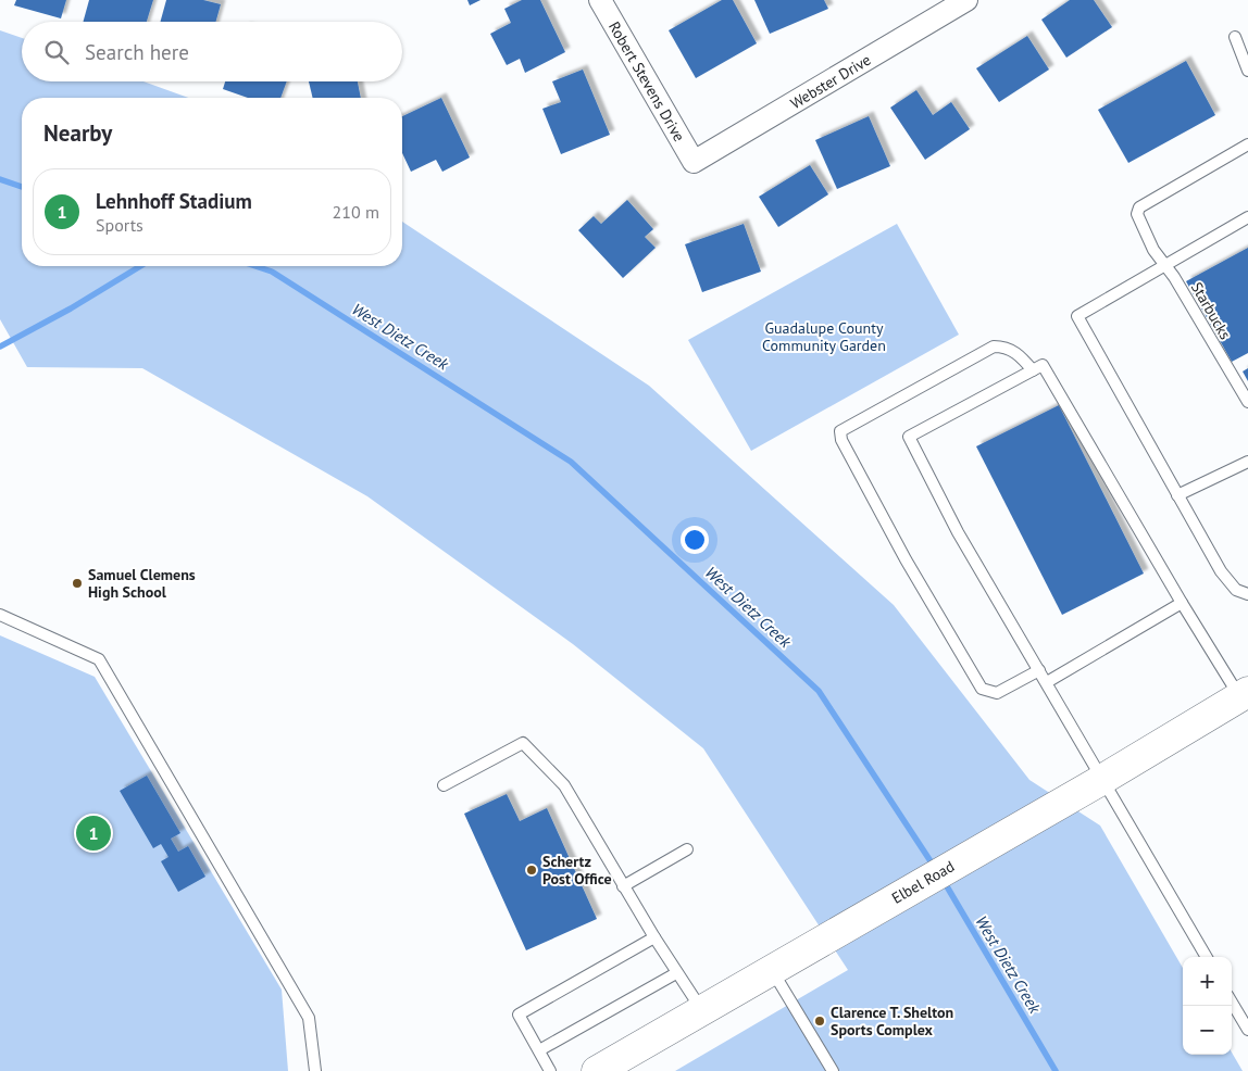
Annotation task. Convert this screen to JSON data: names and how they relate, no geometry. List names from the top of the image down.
{
  "streets": {
    "street": ["Robert Stevens Drive", "Webster Drive", "Elbel Road"],
    "lane": ["Starbucks"]
  },
  "crossings": [
    ["Robert Stevens Drive", "Webster Drive"]
  ],
  "water": ["West Dietz Creek"],
  "parks": ["Guadalupe County Community Garden"],
  "places": ["Samuel Clemens High School", "Schertz Post Office", "Clarence T. Shelton Sports Complex"],
  "page": {
    "search": "Search here",
    "heading": "Nearby",
    "list": [
      {
        "mark": "1",
        "name": "Lehnhoff Stadium",
        "note": "Sports",
        "value": "210 m"
      }
    ],
    "pins": "1",
    "map_buttons": ["+", "−"]
  }
}
